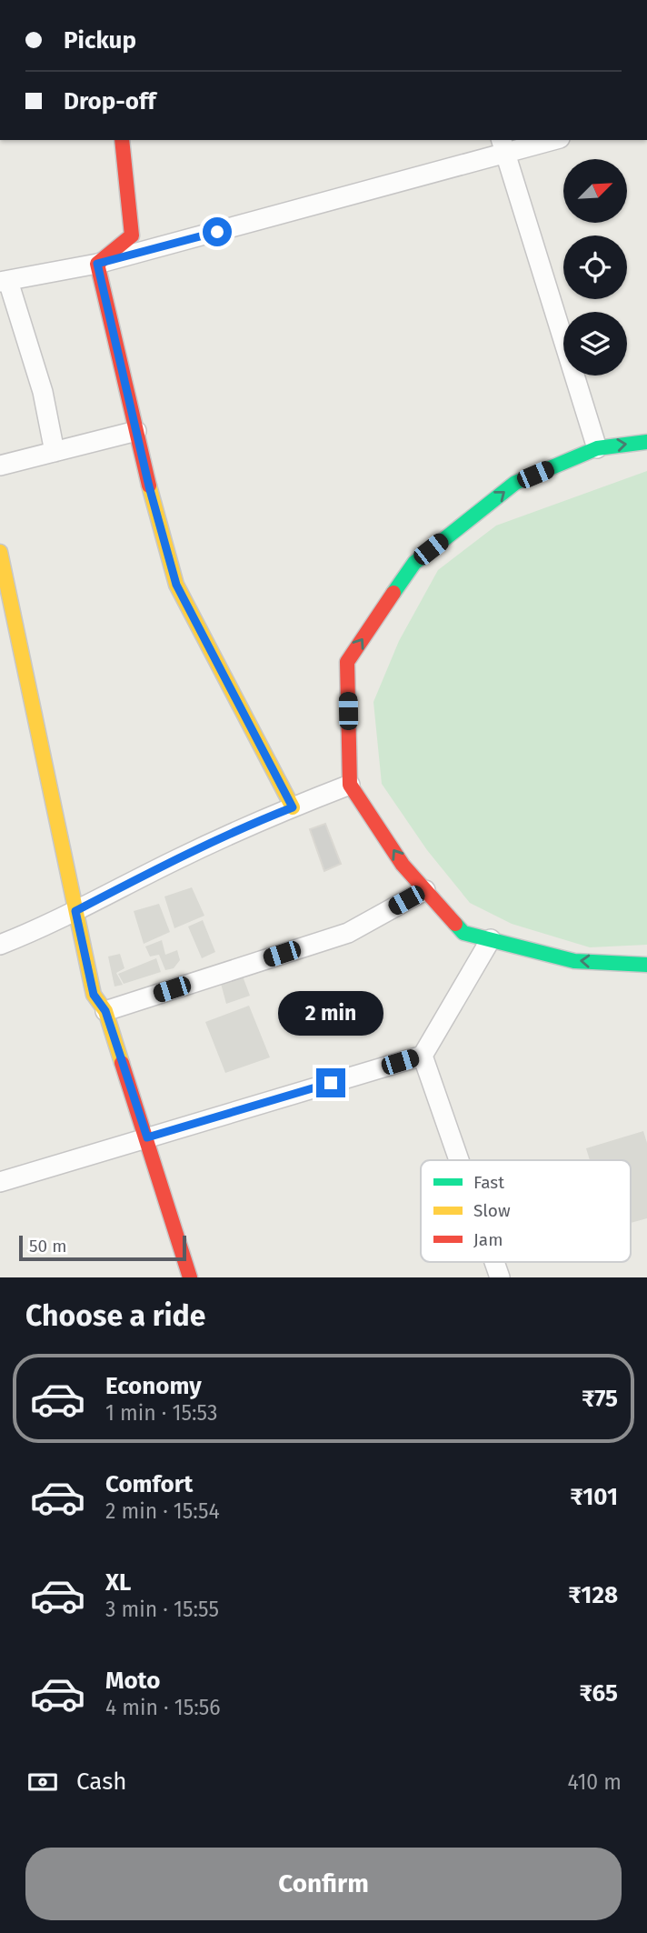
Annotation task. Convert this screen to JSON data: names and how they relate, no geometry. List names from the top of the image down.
{
  "legend": ["Fast", "Slow", "Jam"],
  "scale_bar": "50 m",
  "north": "top right",
  "page": {
    "banner": ["Pickup", "Drop-off"],
    "bubble": "2 min",
    "scale": "50 m",
    "heading": "Choose a ride",
    "list": [
      {
        "name": "Economy",
        "note": "1 min · 15:53",
        "value": "₹75"
      },
      {
        "name": "Comfort",
        "note": "2 min · 15:54",
        "value": "₹101"
      },
      {
        "name": "XL",
        "note": "3 min · 15:55",
        "value": "₹128"
      },
      {
        "name": "Moto",
        "note": "4 min · 15:56",
        "value": "₹65"
      }
    ],
    "pay": ["Cash", "410 m"],
    "buttons": "Confirm"
  }
}
